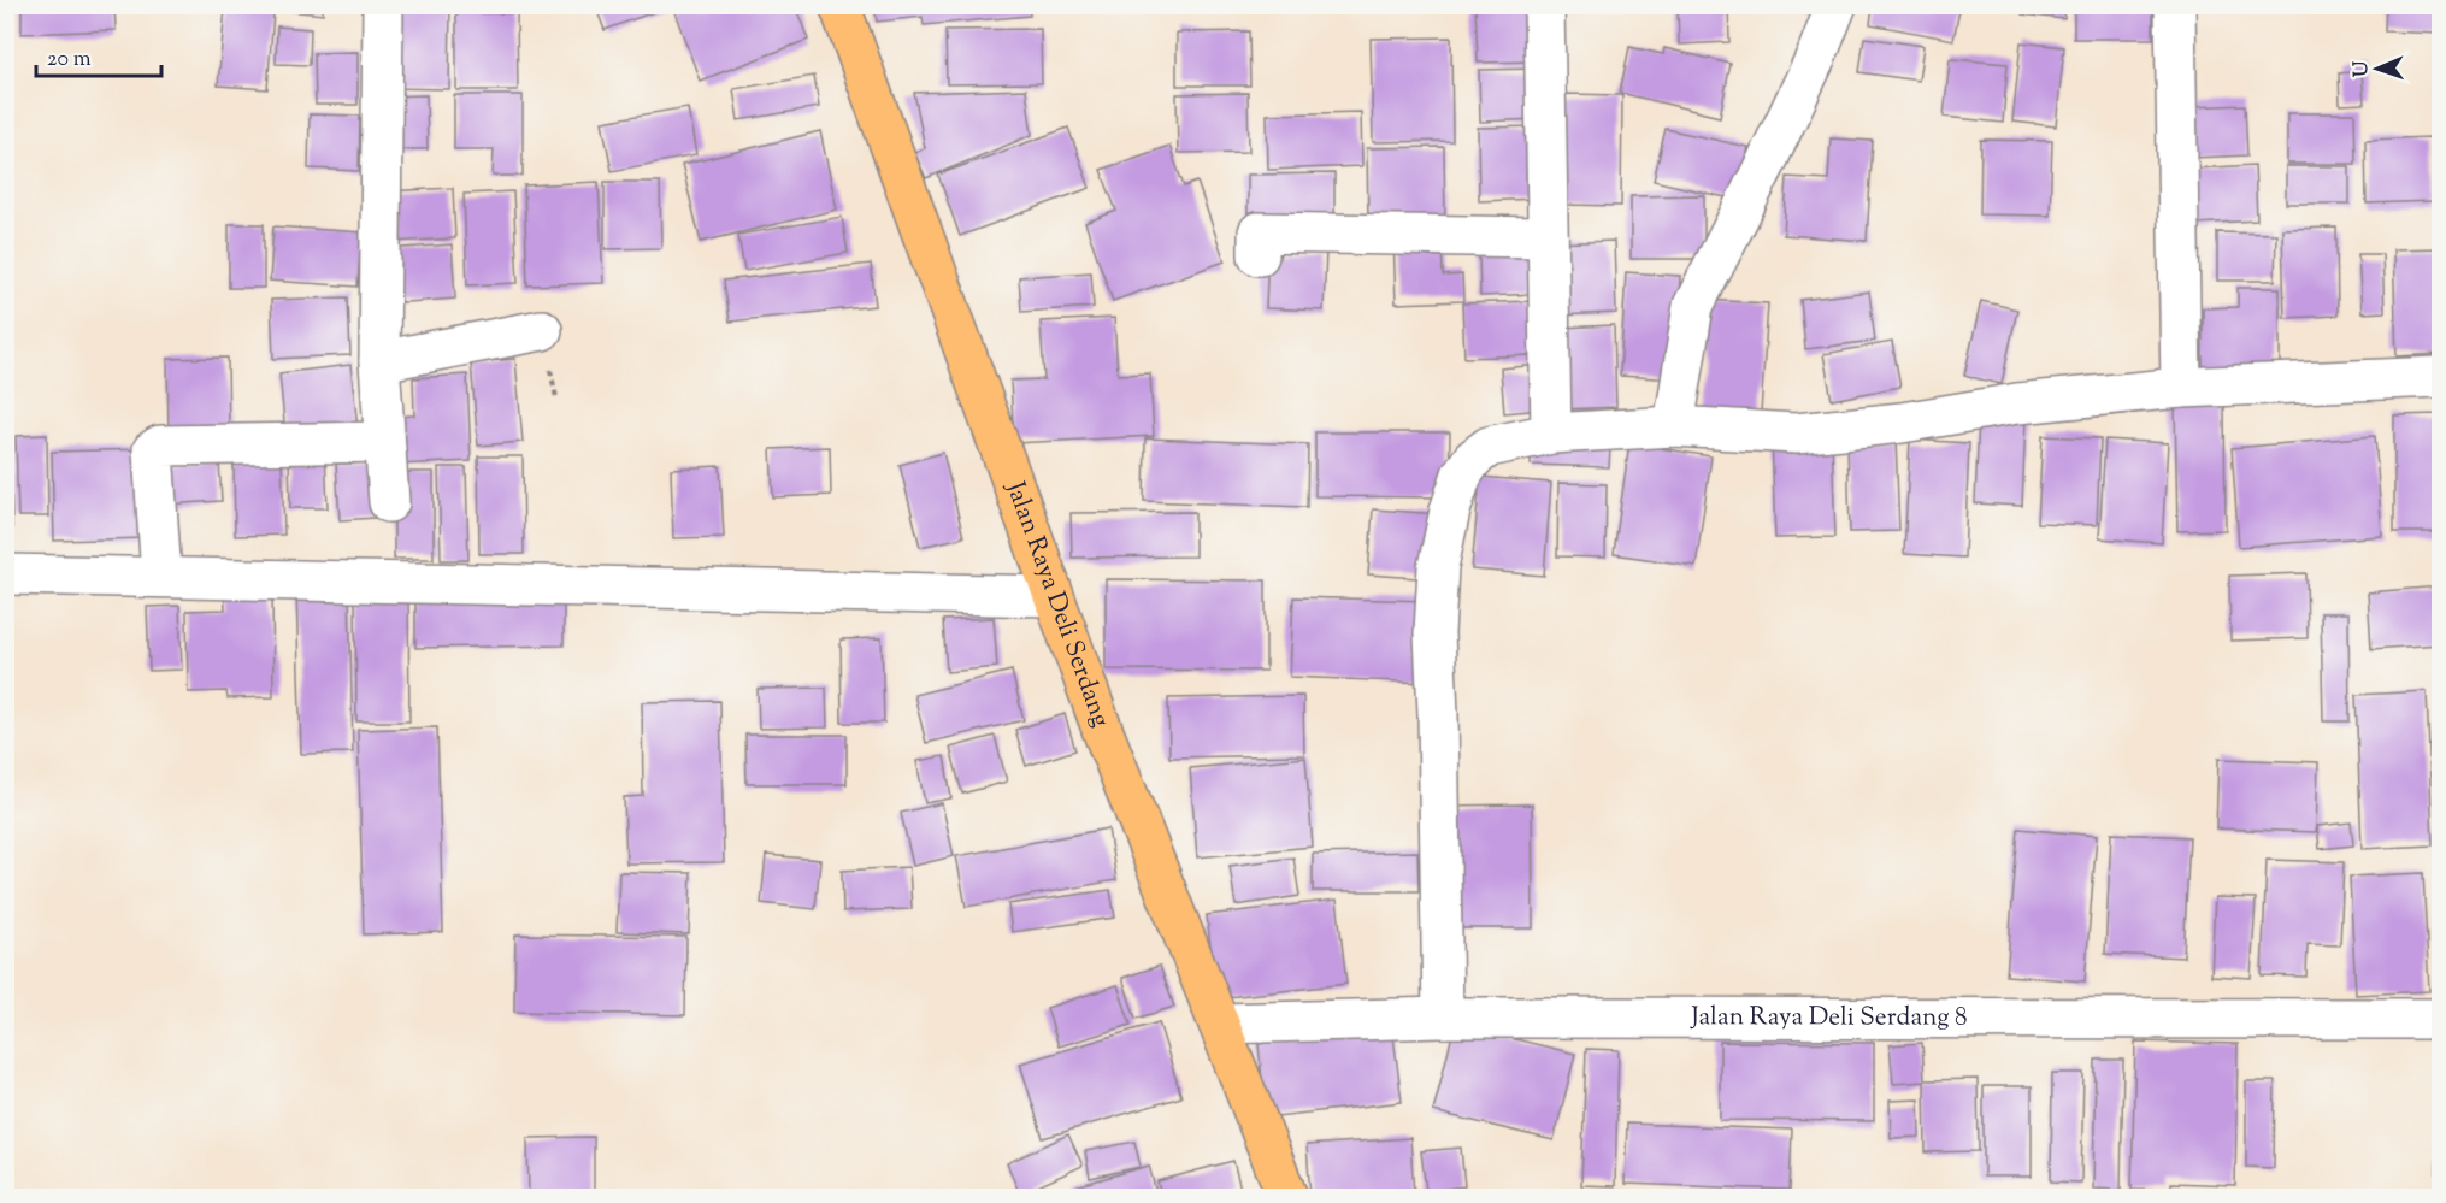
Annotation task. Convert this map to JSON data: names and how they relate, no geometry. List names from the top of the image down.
{
  "streets": {
    "main road": ["Jalan Raya Deli Serdang"],
    "street": ["Jalan Raya Deli Serdang 8"]
  },
  "crossings": [
    ["Jalan Raya Deli Serdang", "Jalan Raya Deli Serdang 8"]
  ],
  "scale_bar": "20 m",
  "north": "left"
}
